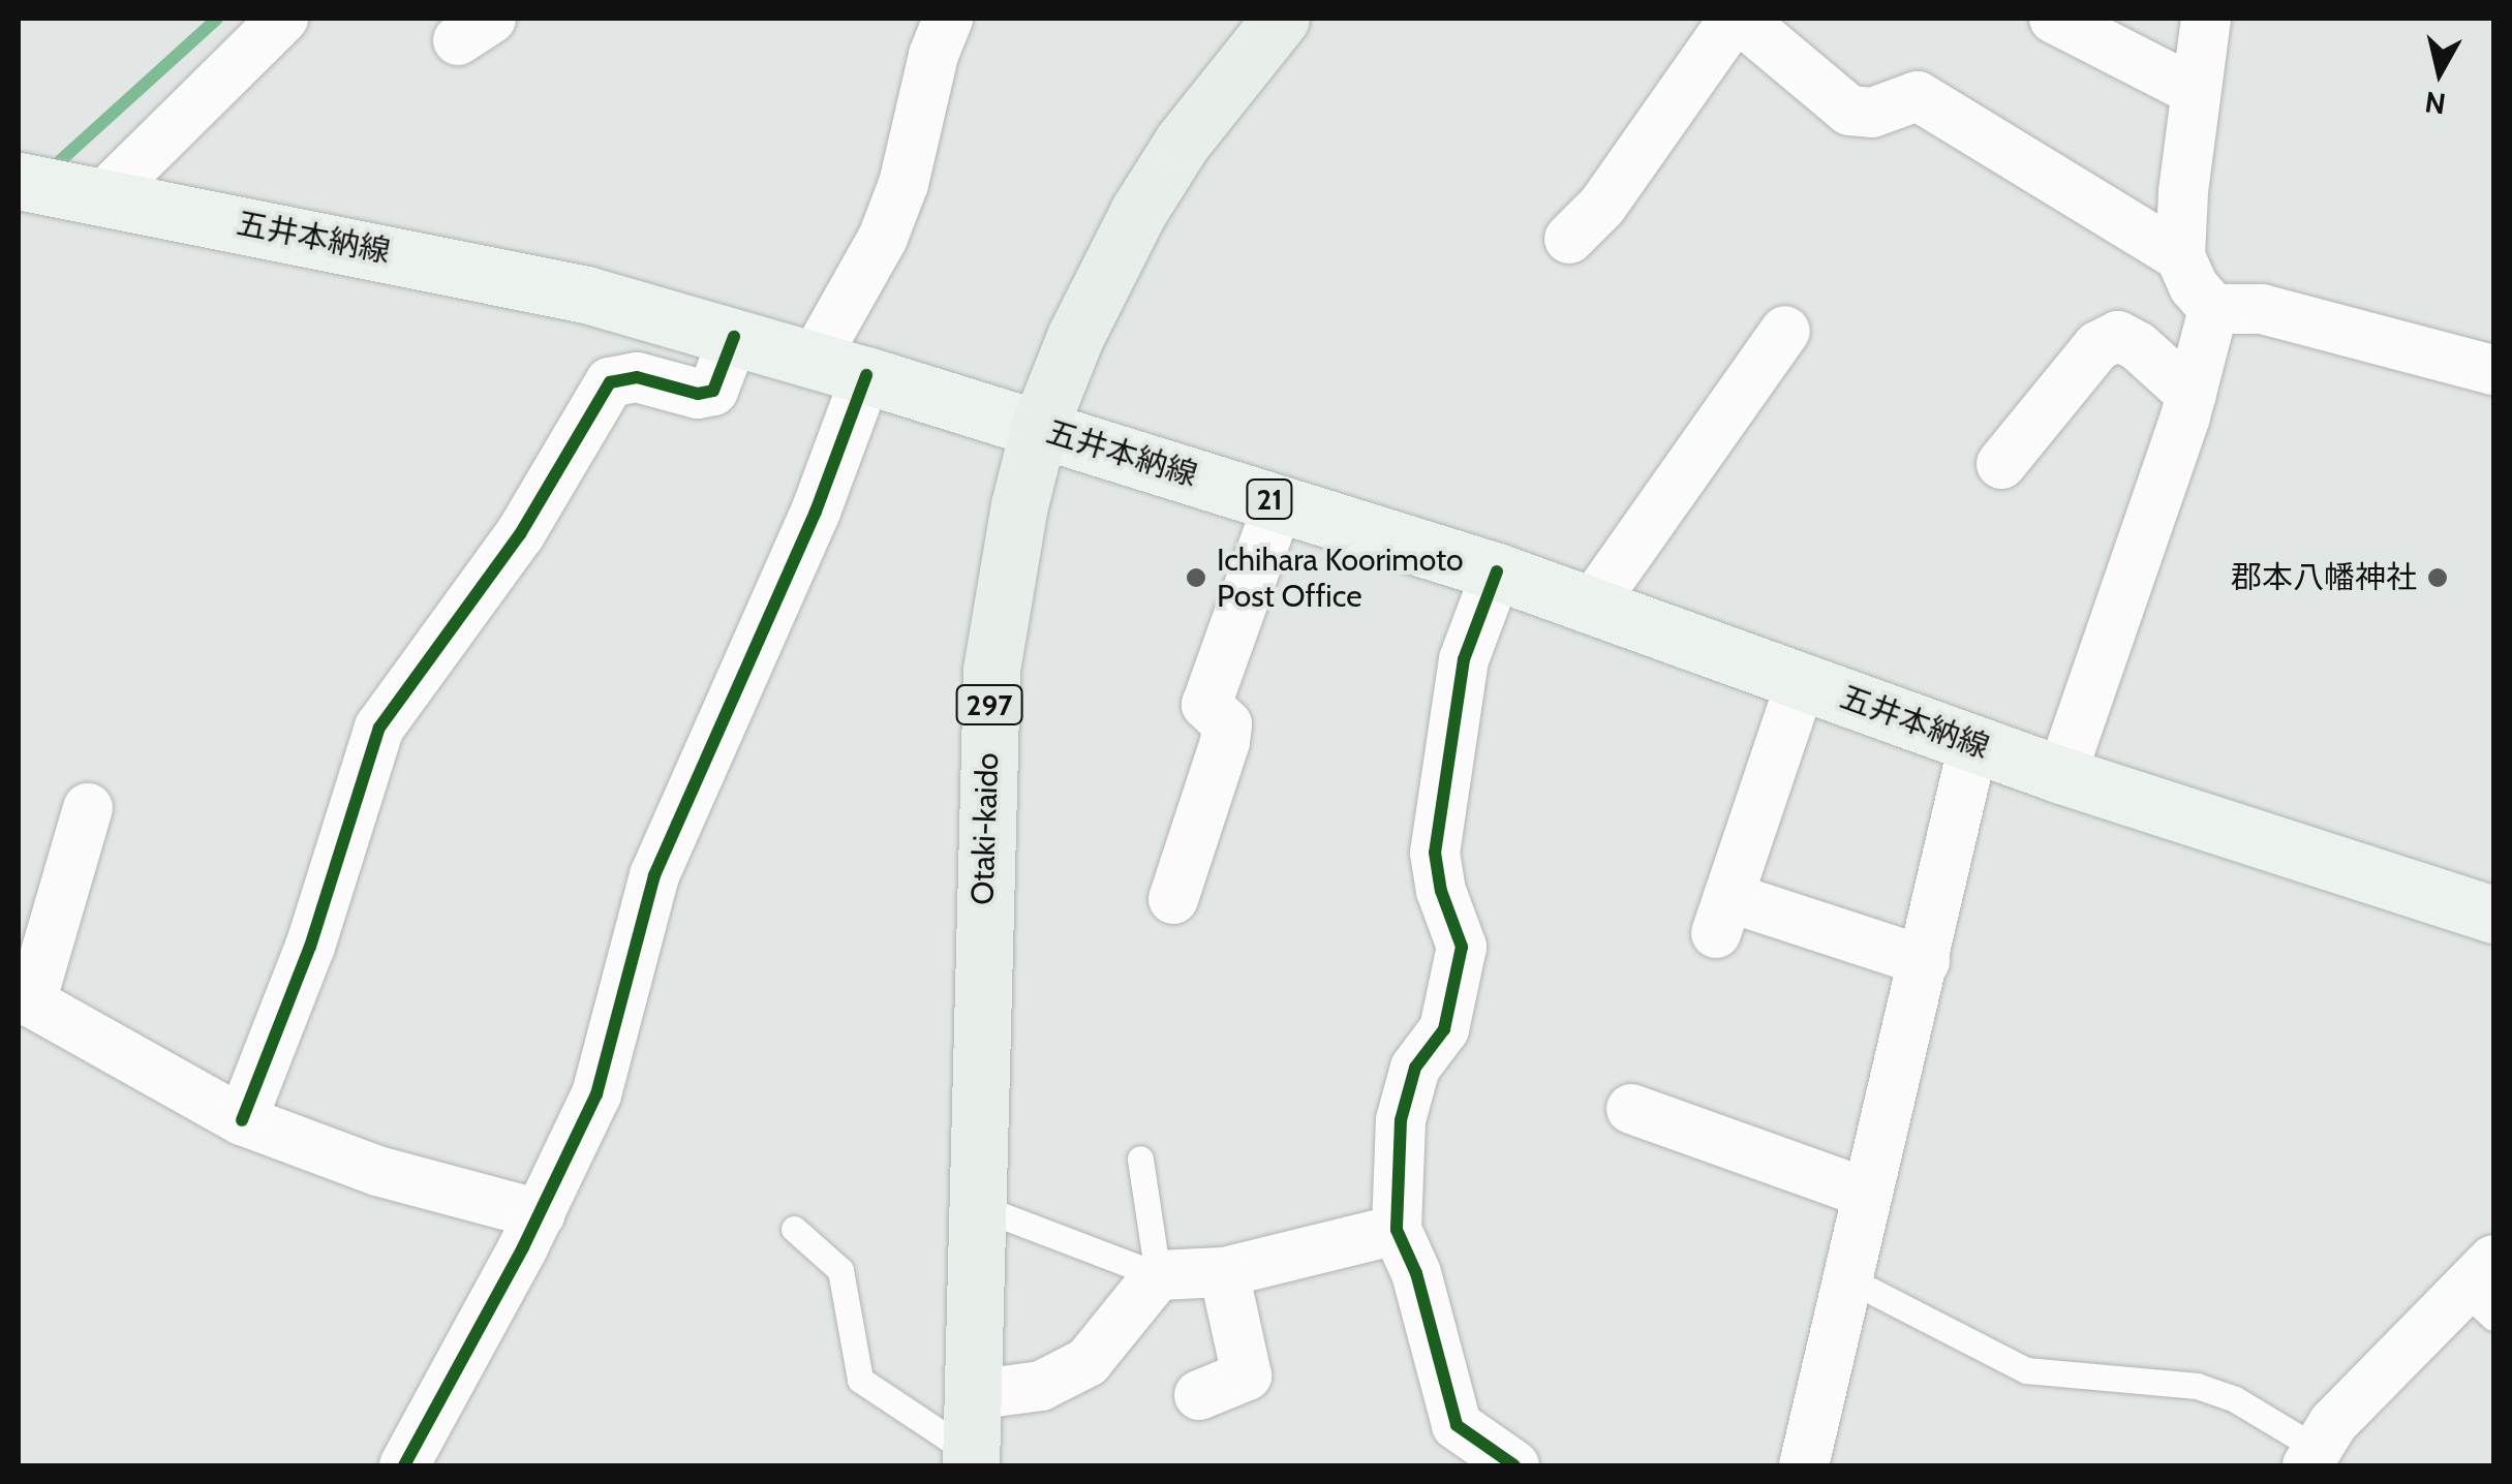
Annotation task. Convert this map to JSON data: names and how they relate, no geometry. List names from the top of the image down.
{
  "streets": {
    "highway": ["297", "Otaki-kaido"],
    "main road": ["五井本納線", "21"]
  },
  "crossings": [
    ["五井本納線", "Otaki-kaido"]
  ],
  "places": ["Ichihara Koorimoto Post Office", "郡本八幡神社"],
  "north": "bottom"
}
